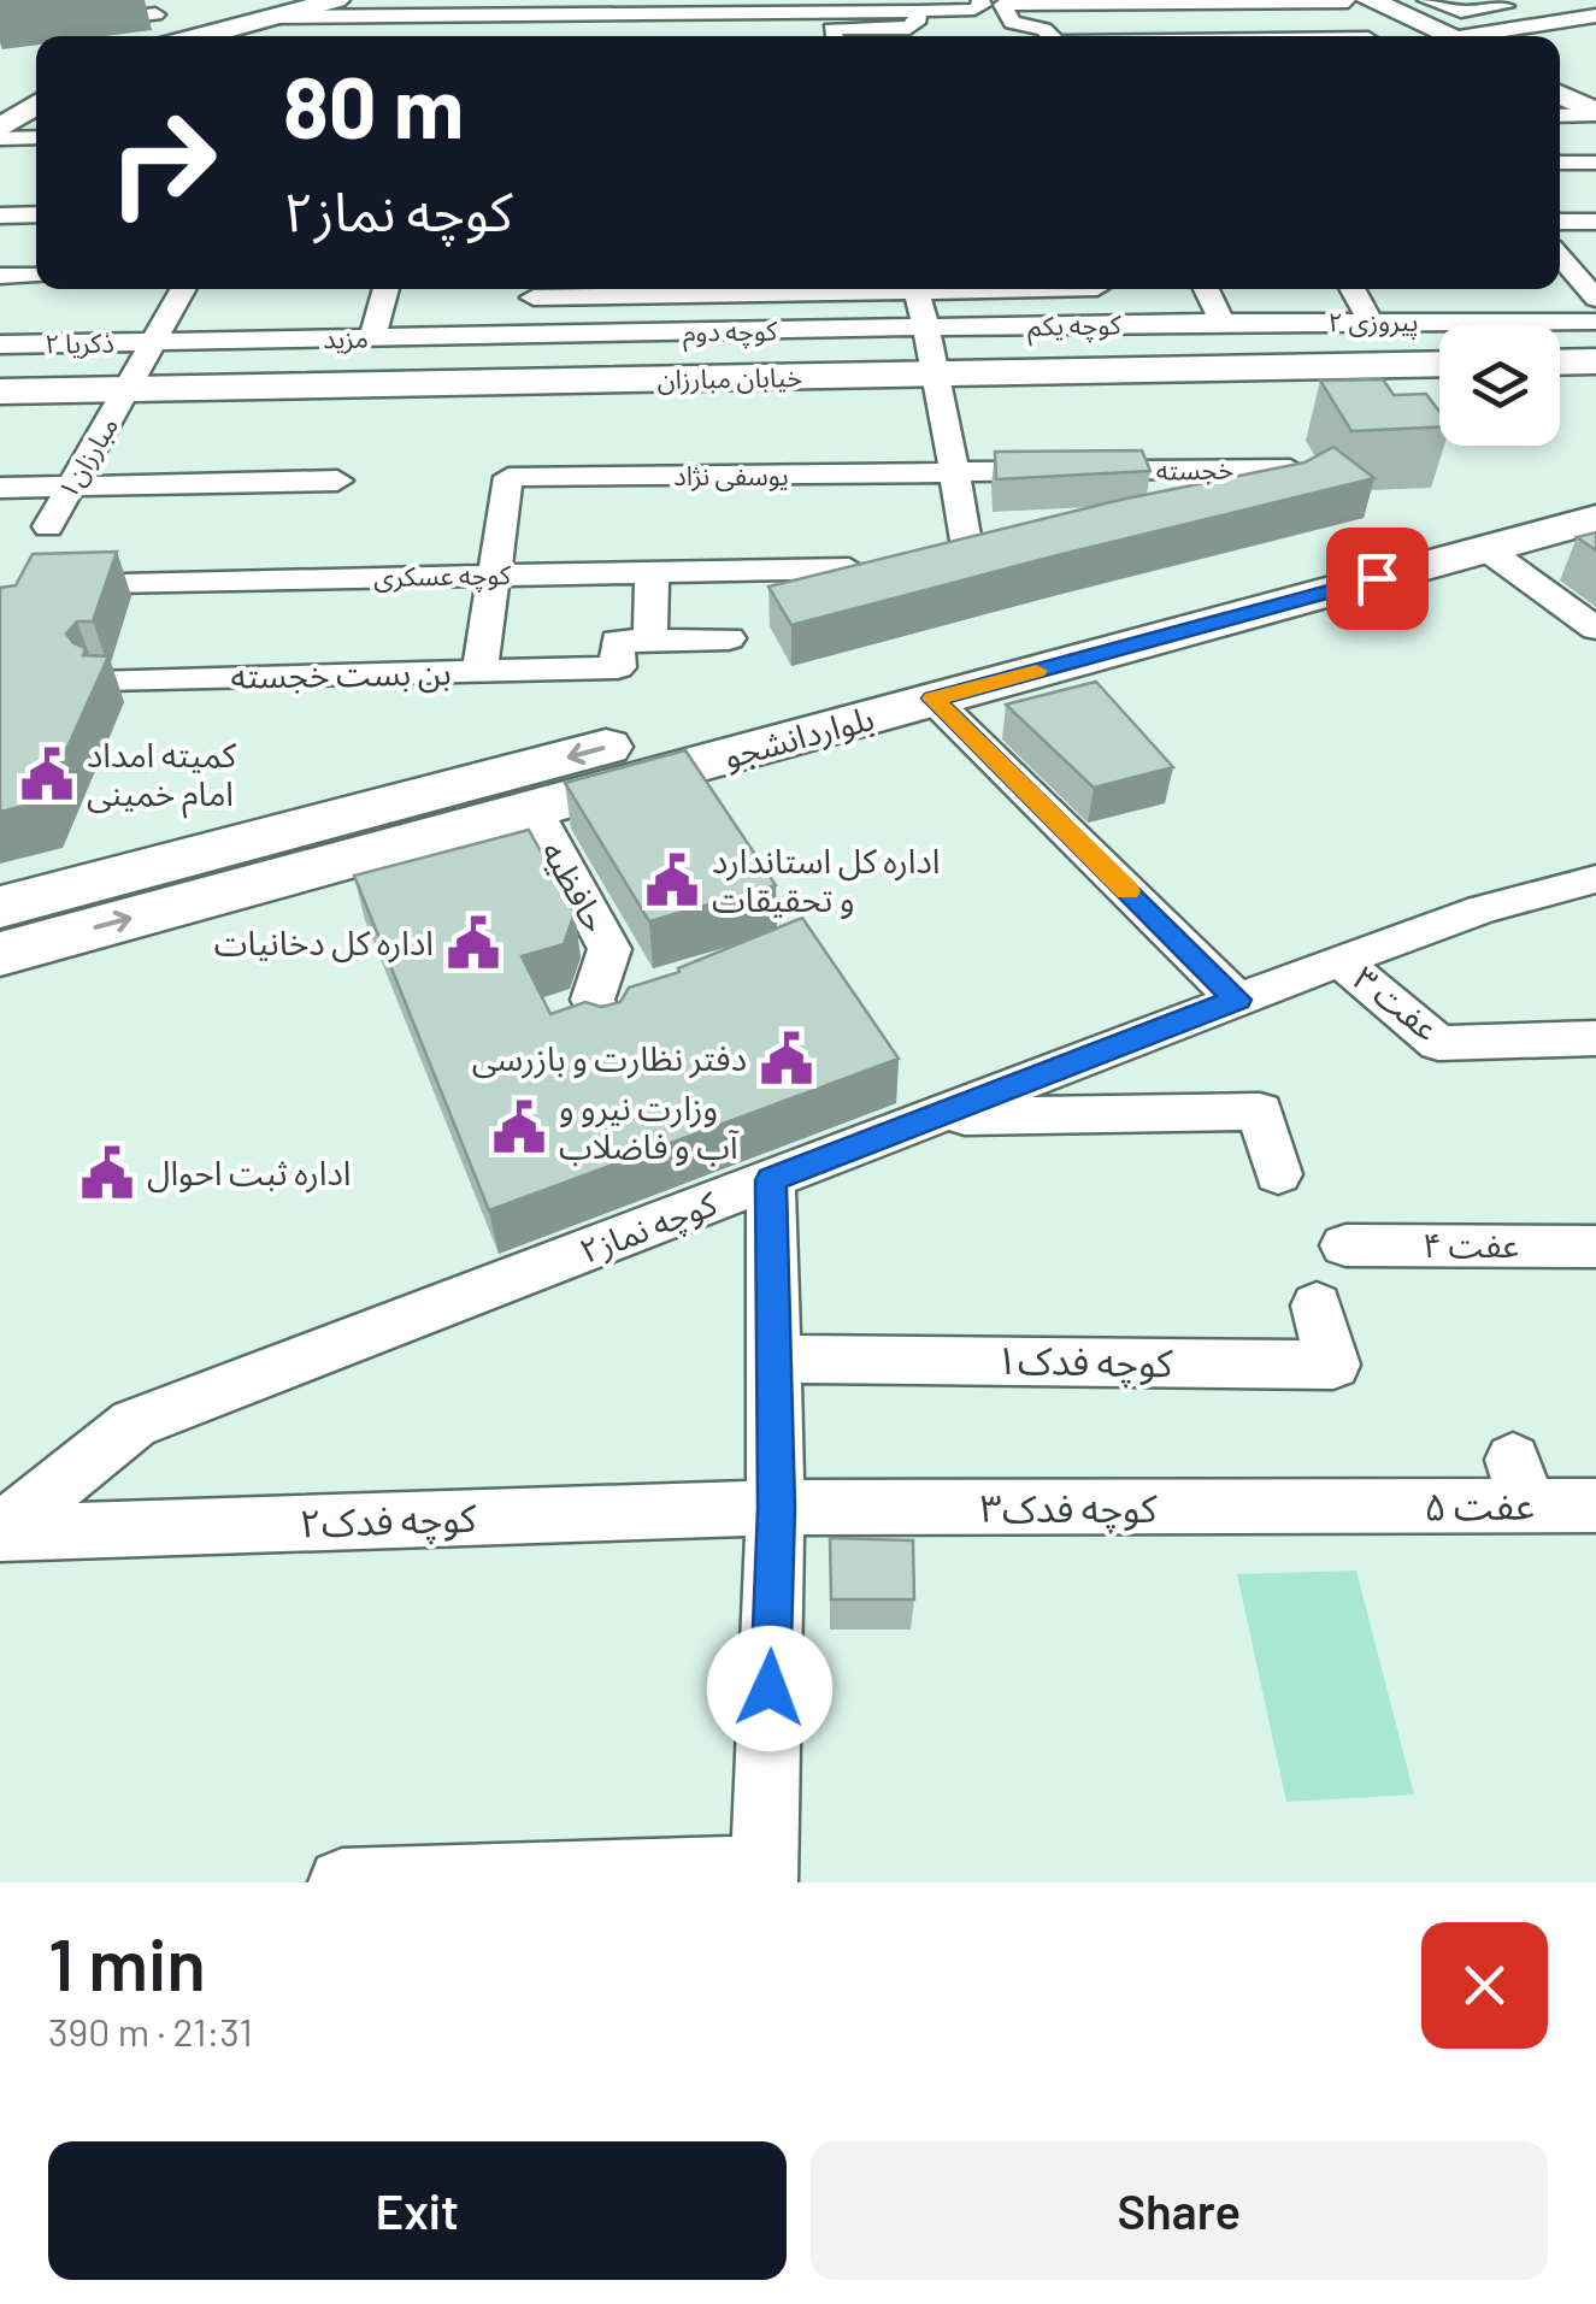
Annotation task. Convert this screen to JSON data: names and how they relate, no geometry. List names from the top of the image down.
{
  "streets": {
    "main road": ["خیابان مبارزان", "بلواردانشجو"],
    "street": [
      "پیروزی ۲",
      "کوچه یکم",
      "کوچه دوم",
      "مزید",
      "ذکریا ۲",
      "مبارزان۱",
      "خجسته",
      "یوسفی نژاد",
      "کوچه عسکری",
      "بن بست خجسته",
      "حافظیه",
      "عفت ۳",
      "کوچه نماز۲",
      "عفت ۴",
      "کوچه فدک۱",
      "عفت ۵",
      "کوچه فدک۳",
      "کوچه فدک۲"
    ]
  },
  "crossings": [
    ["پیروزی ۲", "کوچه یکم"],
    ["کوچه یکم", "کوچه دوم"],
    ["کوچه دوم", "مزید"],
    ["مزید", "ذکریا ۲"],
    ["مزید", "مبارزان۱"],
    ["ذکریا ۲", "مبارزان۱"],
    ["خیابان مبارزان", "مبارزان۱"],
    ["خجسته", "یوسفی نژاد"],
    ["یوسفی نژاد", "بن بست خجسته"],
    ["کوچه عسکری", "بن بست خجسته"],
    ["بلواردانشجو", "حافظیه"],
    ["عفت ۳", "کوچه نماز۲"],
    ["کوچه نماز۲", "کوچه فدک۲"],
    ["عفت ۵", "کوچه فدک۳"],
    ["کوچه فدک۳", "کوچه فدک۲"]
  ],
  "places": {
    "public building": [
      "کمیته امداد امام خمینی",
      "اداره کل استاندارد و تحقیقات",
      "اداره کل دخانیات",
      "دفتر نظارت و بازرسی",
      "وزارت نیرو و آب و فاضلاب",
      "اداره ثبت احوال"
    ]
  },
  "page": {
    "turn": ["80 m", "کوچه نماز۲"],
    "heading": ["1 min", "390 m · 21:31"],
    "buttons": ["Exit", "Share"]
  }
}
